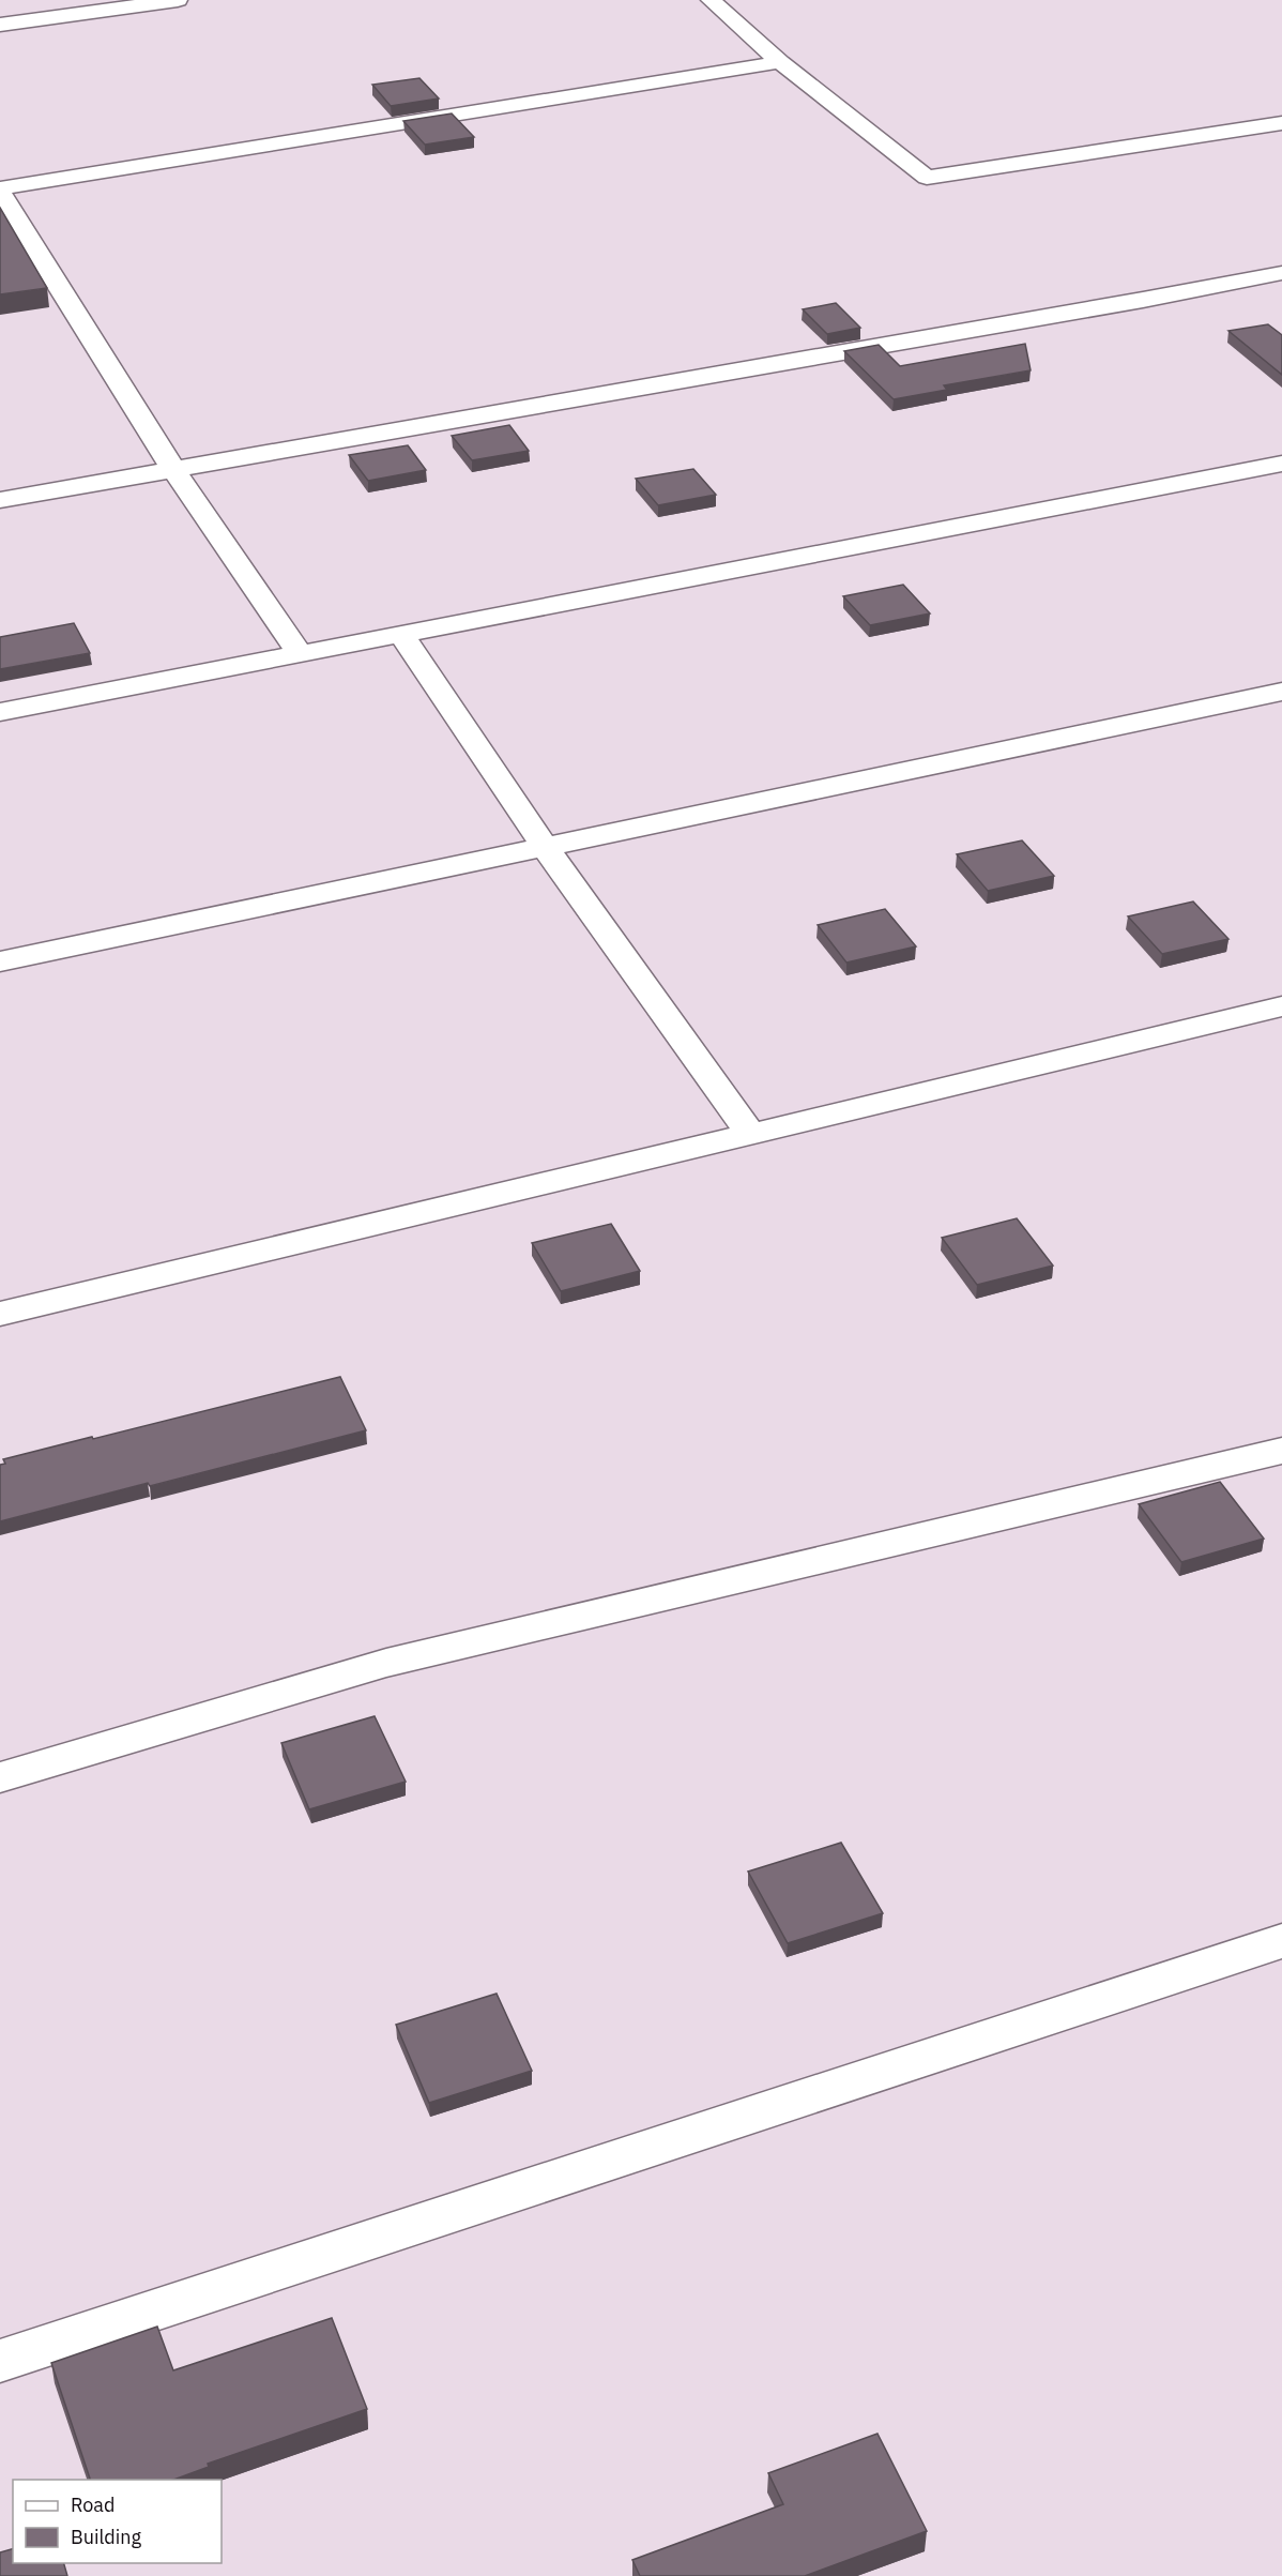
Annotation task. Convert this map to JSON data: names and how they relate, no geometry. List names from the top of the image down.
{
  "legend": ["Road", "Building"]
}
